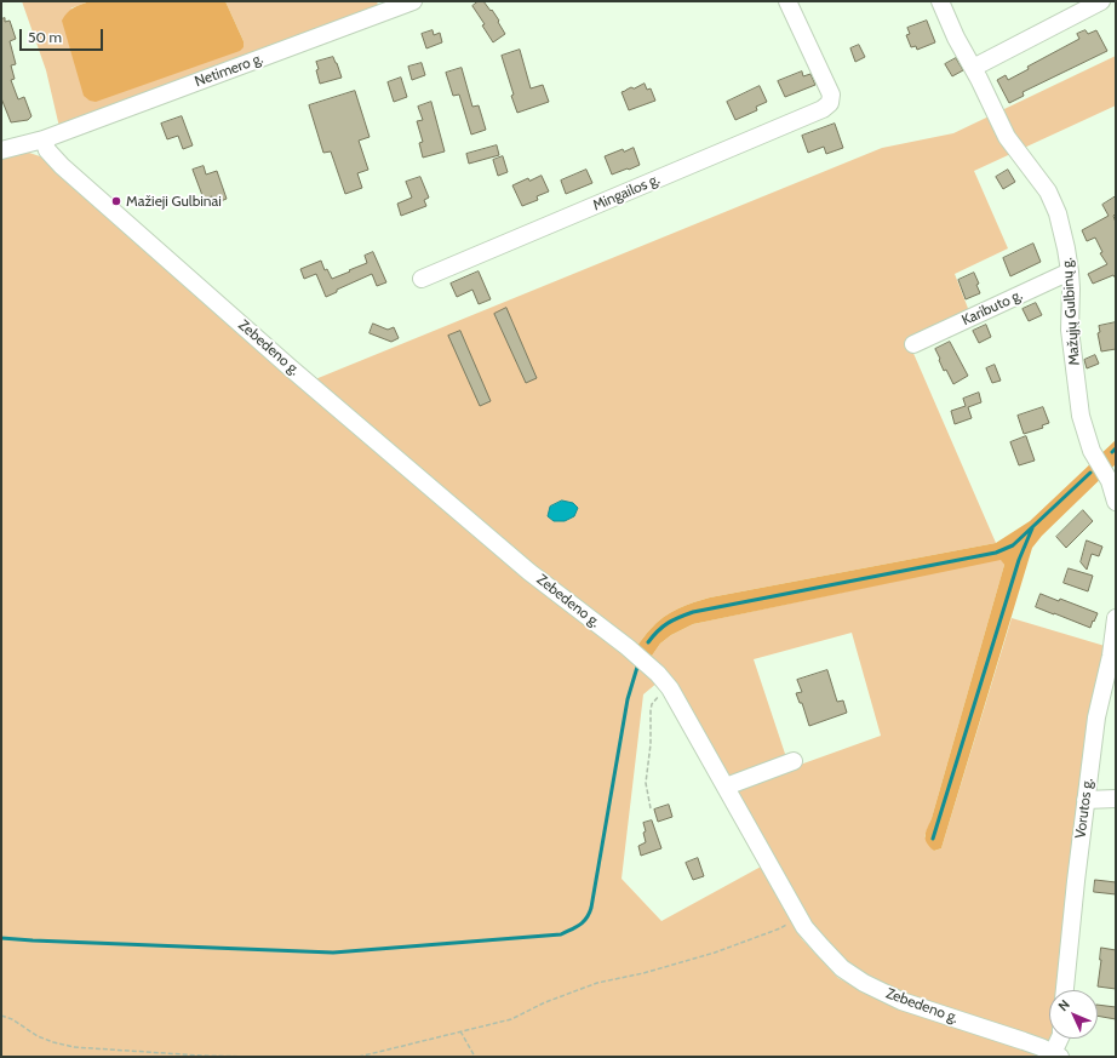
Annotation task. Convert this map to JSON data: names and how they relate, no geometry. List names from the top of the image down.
{
  "streets": {
    "street": [
      "Netimero g.",
      "Mingailos g.",
      "Kaributo g.",
      "Mažųjų Gulbinų g.",
      "Zebedeno g.",
      "Vorutos g."
    ]
  },
  "crossings": [
    ["Netimero g.", "Zebedeno g."],
    ["Kaributo g.", "Mažųjų Gulbinų g."]
  ],
  "places": ["Mažieji Gulbinai"],
  "scale_bar": "50 m",
  "north": "top left"
}
